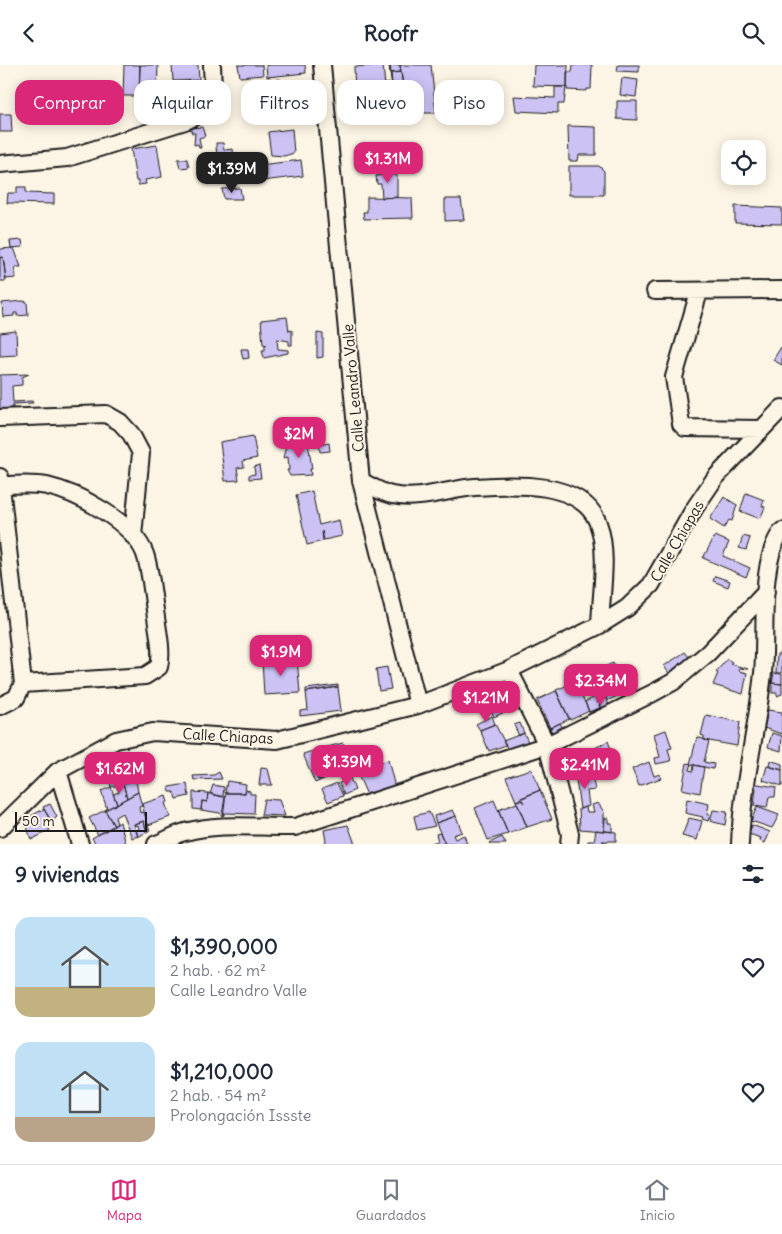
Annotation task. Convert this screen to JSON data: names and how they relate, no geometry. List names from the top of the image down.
{
  "streets": {
    "street": ["Calle Leandro Valle", "Calle Chiapas"]
  },
  "crossings": [
    ["Calle Leandro Valle", "Calle Chiapas"]
  ],
  "scale_bar": "50 m",
  "page": {
    "header": "Roofr",
    "chip": [
      "Comprar",
      "Alquilar",
      "Filtros",
      "Nuevo",
      "Piso"
    ],
    "price": [
      "$1.31M",
      "$1.39M",
      "$2M",
      "$1.9M",
      "$2.34M",
      "$1.21M",
      "$1.39M",
      "$2.41M",
      "$1.62M"
    ],
    "scale": "50 m",
    "heading": "9 viviendas",
    "list": [
      {
        "name": "$1,390,000",
        "note": "2 hab. · 62 m² · Calle Leandro Valle"
      },
      {
        "name": "$1,210,000",
        "note": "2 hab. · 54 m² · Prolongación Issste"
      }
    ],
    "tabs": ["Mapa", "Guardados", "Inicio"]
  }
}
